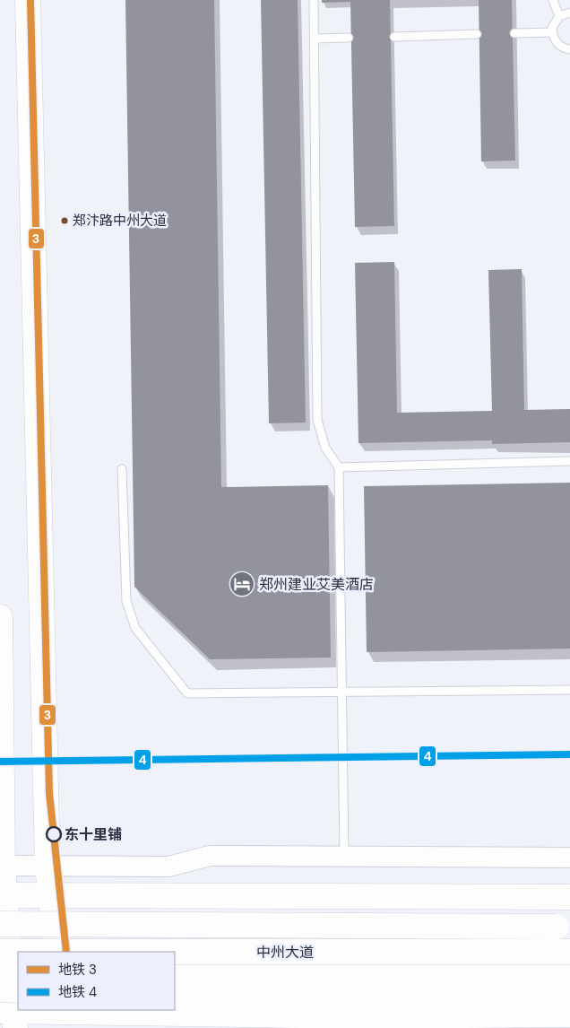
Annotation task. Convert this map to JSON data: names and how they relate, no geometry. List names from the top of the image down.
{
  "streets": {
    "main road": ["中州大道"]
  },
  "places": {
    "other": ["郑汴路中州大道", "东十里铺"],
    "hotel": ["郑州建业艾美酒店"]
  },
  "lines": ["metro line 3", "metro line 4"],
  "legend": ["地铁 3", "地铁 4"]
}
